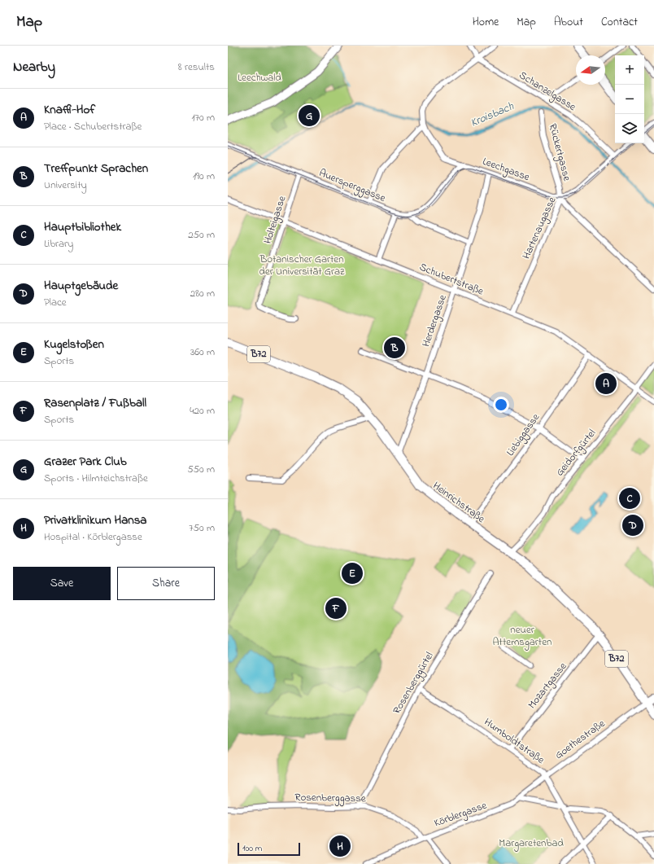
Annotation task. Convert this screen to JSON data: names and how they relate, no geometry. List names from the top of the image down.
{
  "streets": {
    "main road": ["B72", "Heinrichstraße"],
    "street": [
      "Schanzelgasse",
      "Rückertgasse",
      "Leechgasse",
      "Auersperggasse",
      "Holteigasse",
      "Hartenaugasse",
      "Schubertstraße",
      "Herdergasse",
      "Liebiggasse",
      "Geidorfgürtel",
      "Rosenberggürtel",
      "Mozartgasse",
      "Goethestraße",
      "Humboldtstraße",
      "Rosenberggasse",
      "Körblergasse"
    ]
  },
  "crossings": [
    ["Schanzelgasse", "Hartenaugasse"],
    ["Rückertgasse", "Leechgasse"],
    ["Rückertgasse", "Hartenaugasse"],
    ["Leechgasse", "Hartenaugasse"],
    ["Leechgasse", "Herdergasse"],
    ["Auersperggasse", "Holteigasse"],
    ["Auersperggasse", "Herdergasse"],
    ["Holteigasse", "Schubertstraße"],
    ["Hartenaugasse", "Schubertstraße"],
    ["Schubertstraße", "Herdergasse"],
    ["Schubertstraße", "Liebiggasse"],
    ["Schubertstraße", "Geidorfgürtel"],
    ["Herdergasse", "Heinrichstraße"],
    ["Liebiggasse", "Heinrichstraße"],
    ["Geidorfgürtel", "Heinrichstraße"],
    ["Heinrichstraße", "Mozartgasse"],
    ["Heinrichstraße", "Goethestraße"],
    ["Rosenberggürtel", "Humboldtstraße"],
    ["Rosenberggürtel", "Rosenberggasse"],
    ["Mozartgasse", "Humboldtstraße"],
    ["Goethestraße", "Humboldtstraße"],
    ["Goethestraße", "Körblergasse"],
    ["Rosenberggasse", "Körblergasse"]
  ],
  "water": ["Kroisbach"],
  "parks": [
    "Leechwald",
    "Botanischer Garten der Universität Graz",
    "neuer Attemsgarten",
    "Margaretenbad"
  ],
  "scale_bar": "100 m",
  "north": "left",
  "page": {
    "header": "Map",
    "nav": [
      "Home",
      "Map",
      "About",
      "Contact"
    ],
    "heading": ["Nearby", "8 results"],
    "map_buttons": ["+", "−"],
    "list": [
      {
        "mark": "A",
        "name": "Knaffl-Hof",
        "note": "Place · Schubertstraße",
        "value": "170 m"
      },
      {
        "mark": "B",
        "name": "Treffpunkt Sprachen",
        "note": "University",
        "value": "190 m"
      },
      {
        "mark": "C",
        "name": "Hauptbibliothek",
        "note": "Library",
        "value": "250 m"
      },
      {
        "mark": "D",
        "name": "Hauptgebäude",
        "note": "Place",
        "value": "280 m"
      },
      {
        "mark": "E",
        "name": "Kugelstoßen",
        "note": "Sports",
        "value": "360 m"
      },
      {
        "mark": "F",
        "name": "Rasenplatz / Fußball",
        "note": "Sports",
        "value": "420 m"
      },
      {
        "mark": "G",
        "name": "Grazer Park Club",
        "note": "Sports · Hilmteichstraße",
        "value": "550 m"
      },
      {
        "mark": "H",
        "name": "Privatklinikum Hansa",
        "note": "Hospital · Körblergasse",
        "value": "750 m"
      }
    ],
    "pins": [
      "G",
      "B",
      "A",
      "C",
      "D",
      "E",
      "F",
      "H"
    ],
    "buttons": ["Save", "Share"],
    "scale": "100 m"
  }
}
